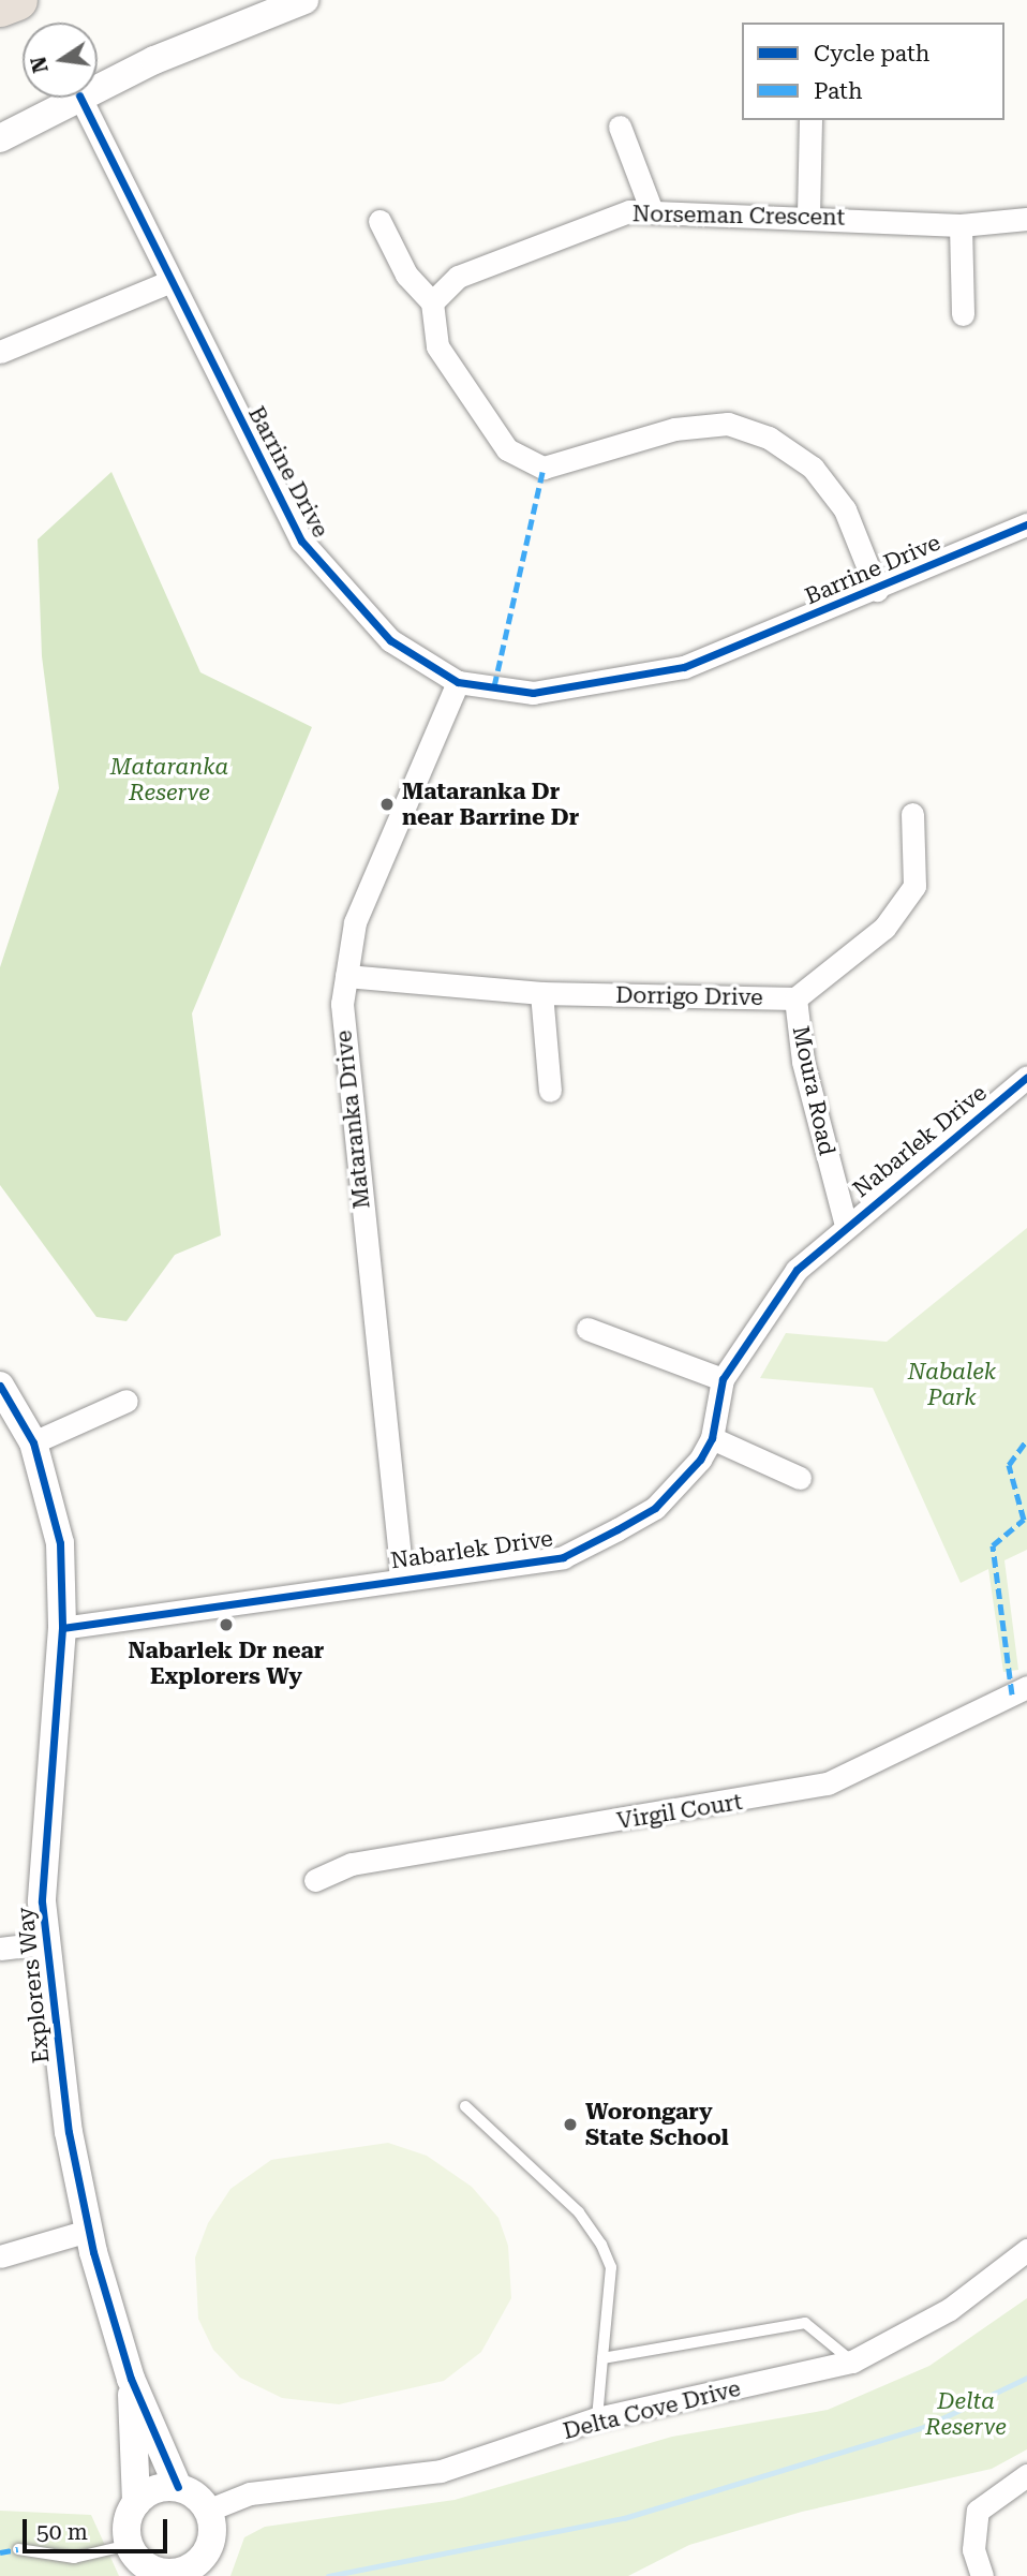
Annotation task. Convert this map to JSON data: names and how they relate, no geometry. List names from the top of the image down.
{
  "streets": {
    "street": [
      "Norseman Crescent",
      "Barrine Drive",
      "Dorrigo Drive",
      "Moura Road",
      "Mataranka Drive",
      "Nabarlek Drive",
      "Virgil Court",
      "Explorers Way",
      "Delta Cove Drive"
    ]
  },
  "crossings": [
    ["Barrine Drive", "Mataranka Drive"],
    ["Dorrigo Drive", "Moura Road"],
    ["Dorrigo Drive", "Mataranka Drive"],
    ["Moura Road", "Nabarlek Drive"],
    ["Mataranka Drive", "Nabarlek Drive"],
    ["Nabarlek Drive", "Explorers Way"],
    ["Explorers Way", "Delta Cove Drive"]
  ],
  "parks": ["Mataranka Reserve", "Nabalek Park", "Delta Reserve"],
  "places": ["Mataranka Dr near Barrine Dr", "Nabarlek Dr near Explorers Wy", "Worongary State School"],
  "legend": ["Cycle path", "Path"],
  "scale_bar": "50 m",
  "north": "left"
}
